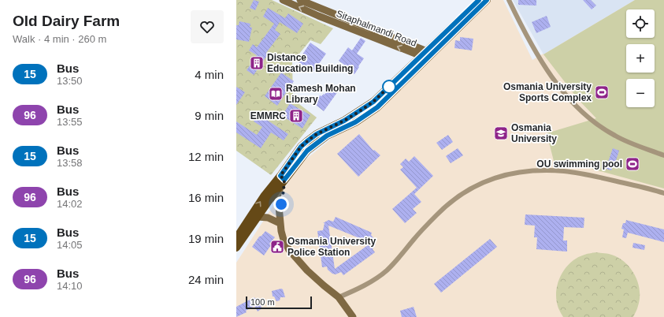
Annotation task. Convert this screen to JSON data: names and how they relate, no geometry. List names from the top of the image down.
{
  "streets": {
    "main road": ["Sitaphalmandi Road"]
  },
  "places": {
    "building": ["Distance Education Building", "EMMRC"],
    "sports": ["Osmania University Sports Complex", "OU swimming pool"],
    "library": ["Ramesh Mohan Library"],
    "school or university": ["Osmania University"],
    "public building": ["Osmania University Police Station"]
  },
  "lines": ["bus line 15"],
  "scale_bar": "100 m",
  "page": {
    "heading": ["Old Dairy Farm", "Walk · 4 min · 260 m"],
    "map_buttons": ["+", "−"],
    "list": [
      {
        "mark": "15",
        "name": "Bus",
        "note": "13:50",
        "value": "4 min"
      },
      {
        "mark": "96",
        "name": "Bus",
        "note": "13:55",
        "value": "9 min"
      },
      {
        "mark": "15",
        "name": "Bus",
        "note": "13:58",
        "value": "12 min"
      },
      {
        "mark": "96",
        "name": "Bus",
        "note": "14:02",
        "value": "16 min"
      },
      {
        "mark": "15",
        "name": "Bus",
        "note": "14:05",
        "value": "19 min"
      },
      {
        "mark": "96",
        "name": "Bus",
        "note": "14:10",
        "value": "24 min"
      }
    ],
    "scale": "100 m"
  }
}
